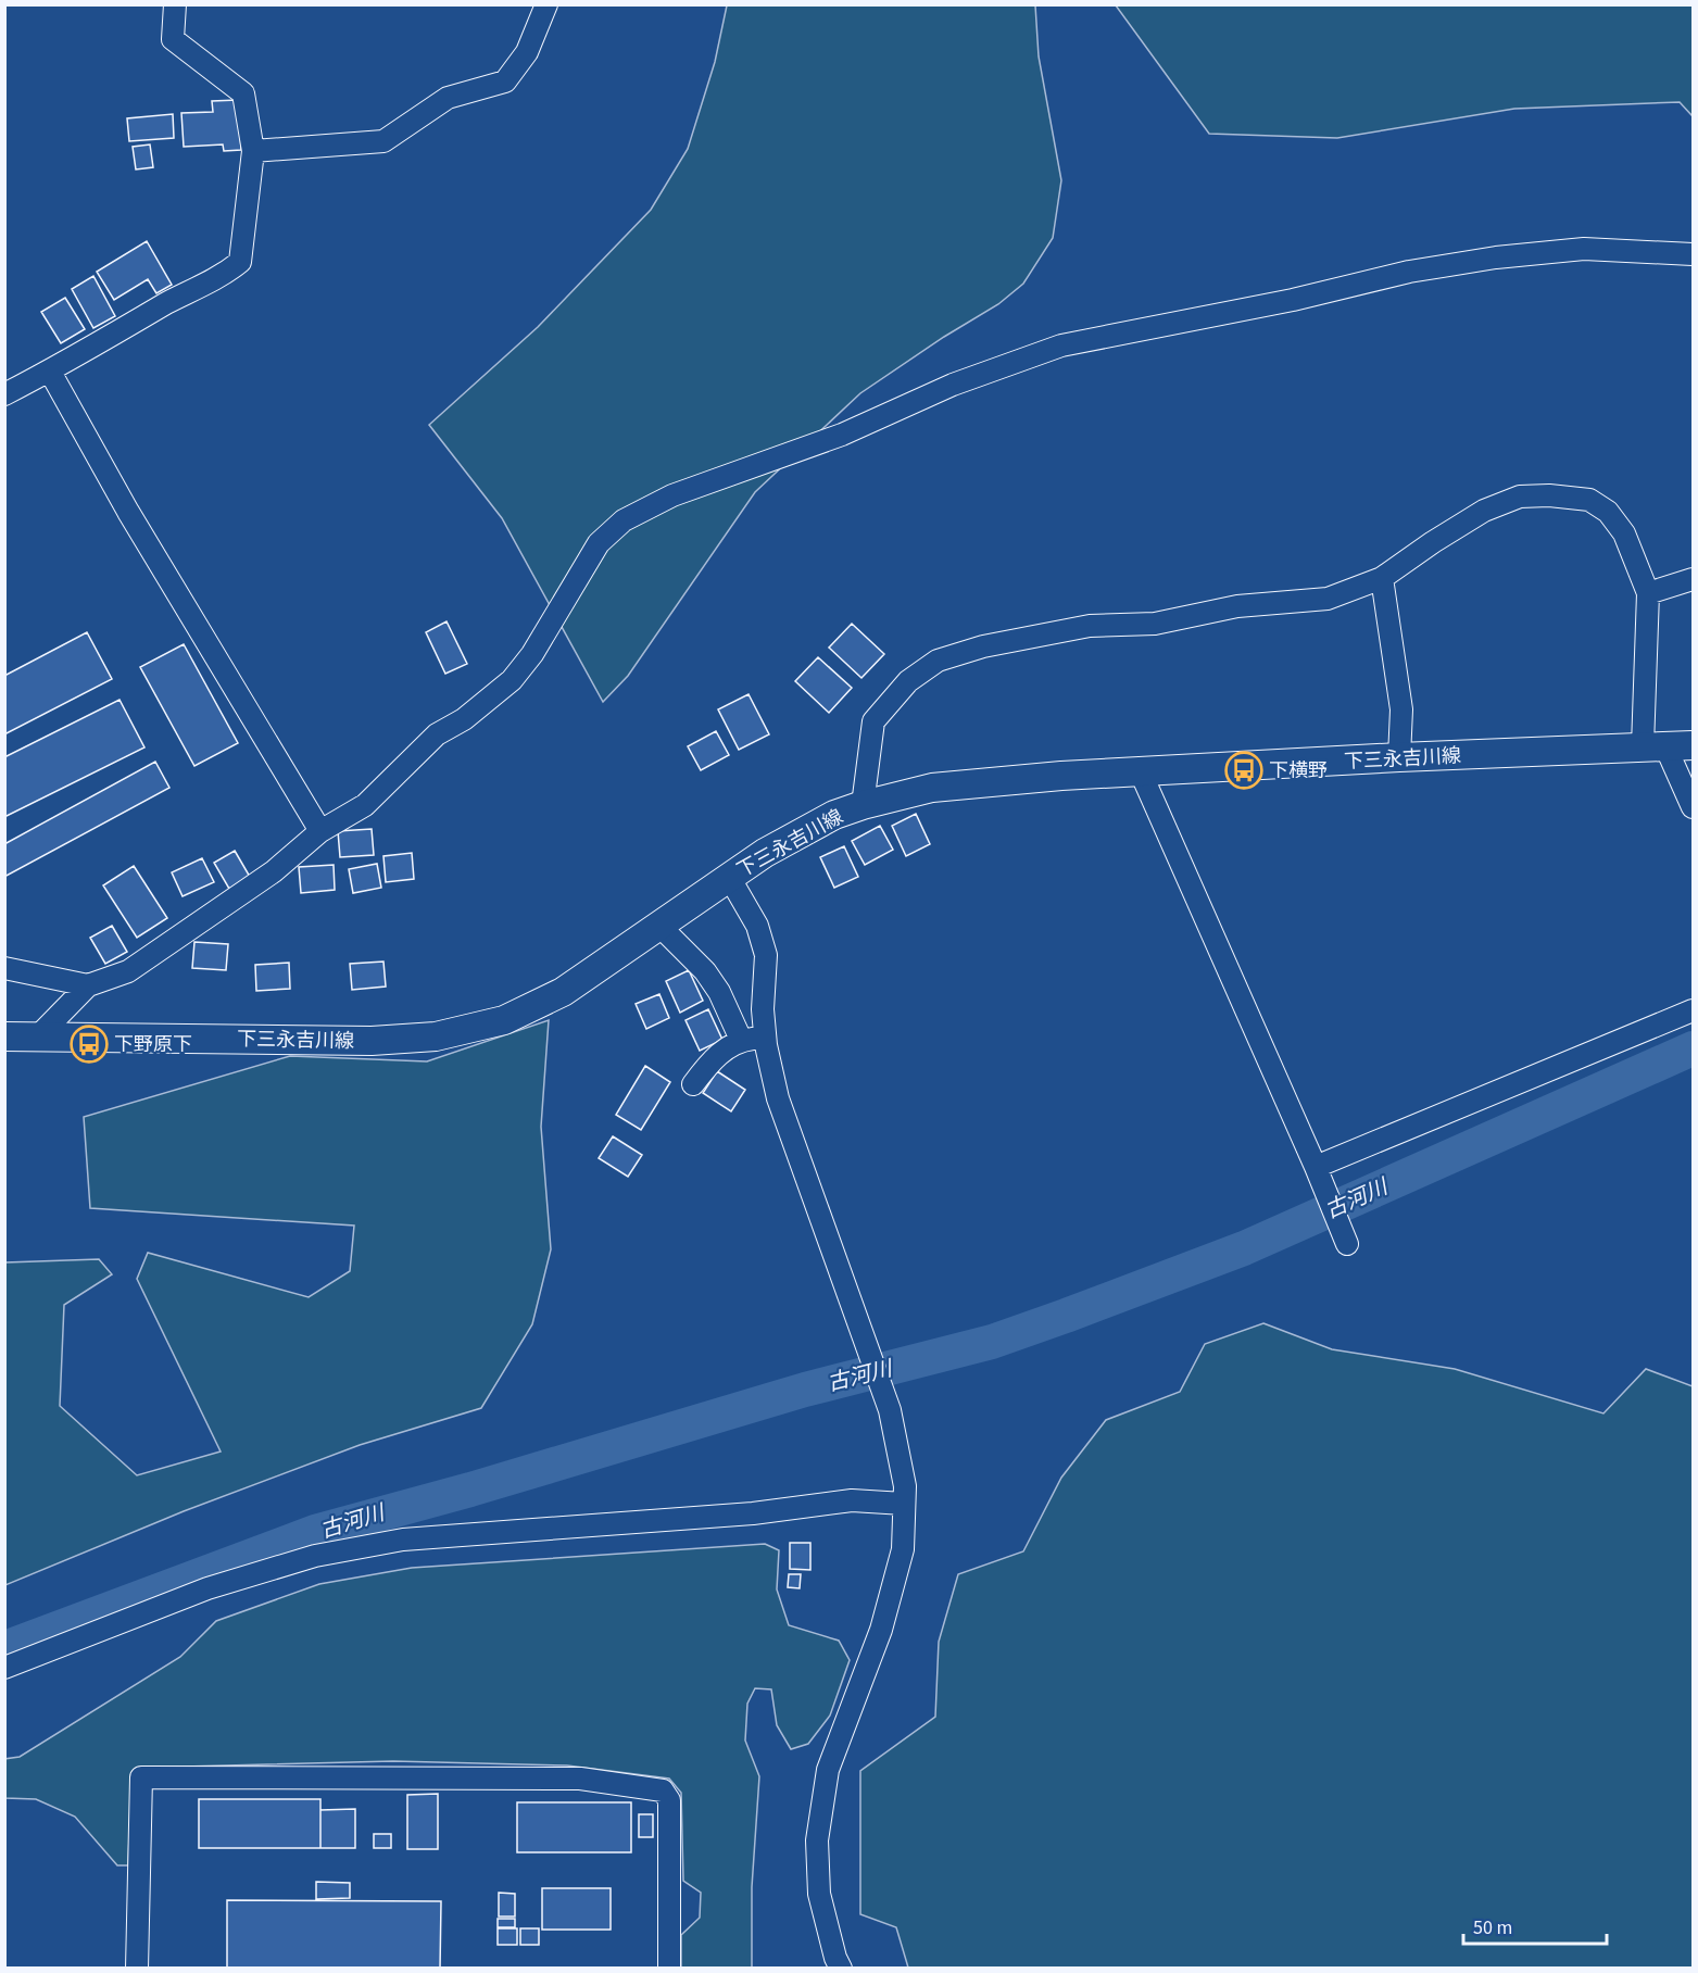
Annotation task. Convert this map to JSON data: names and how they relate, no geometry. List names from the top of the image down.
{
  "streets": {
    "main road": ["下三永吉川線"]
  },
  "water": ["古河川"],
  "places": {
    "bus stop": ["下横野", "下野原下"]
  },
  "scale_bar": "50 m"
}
